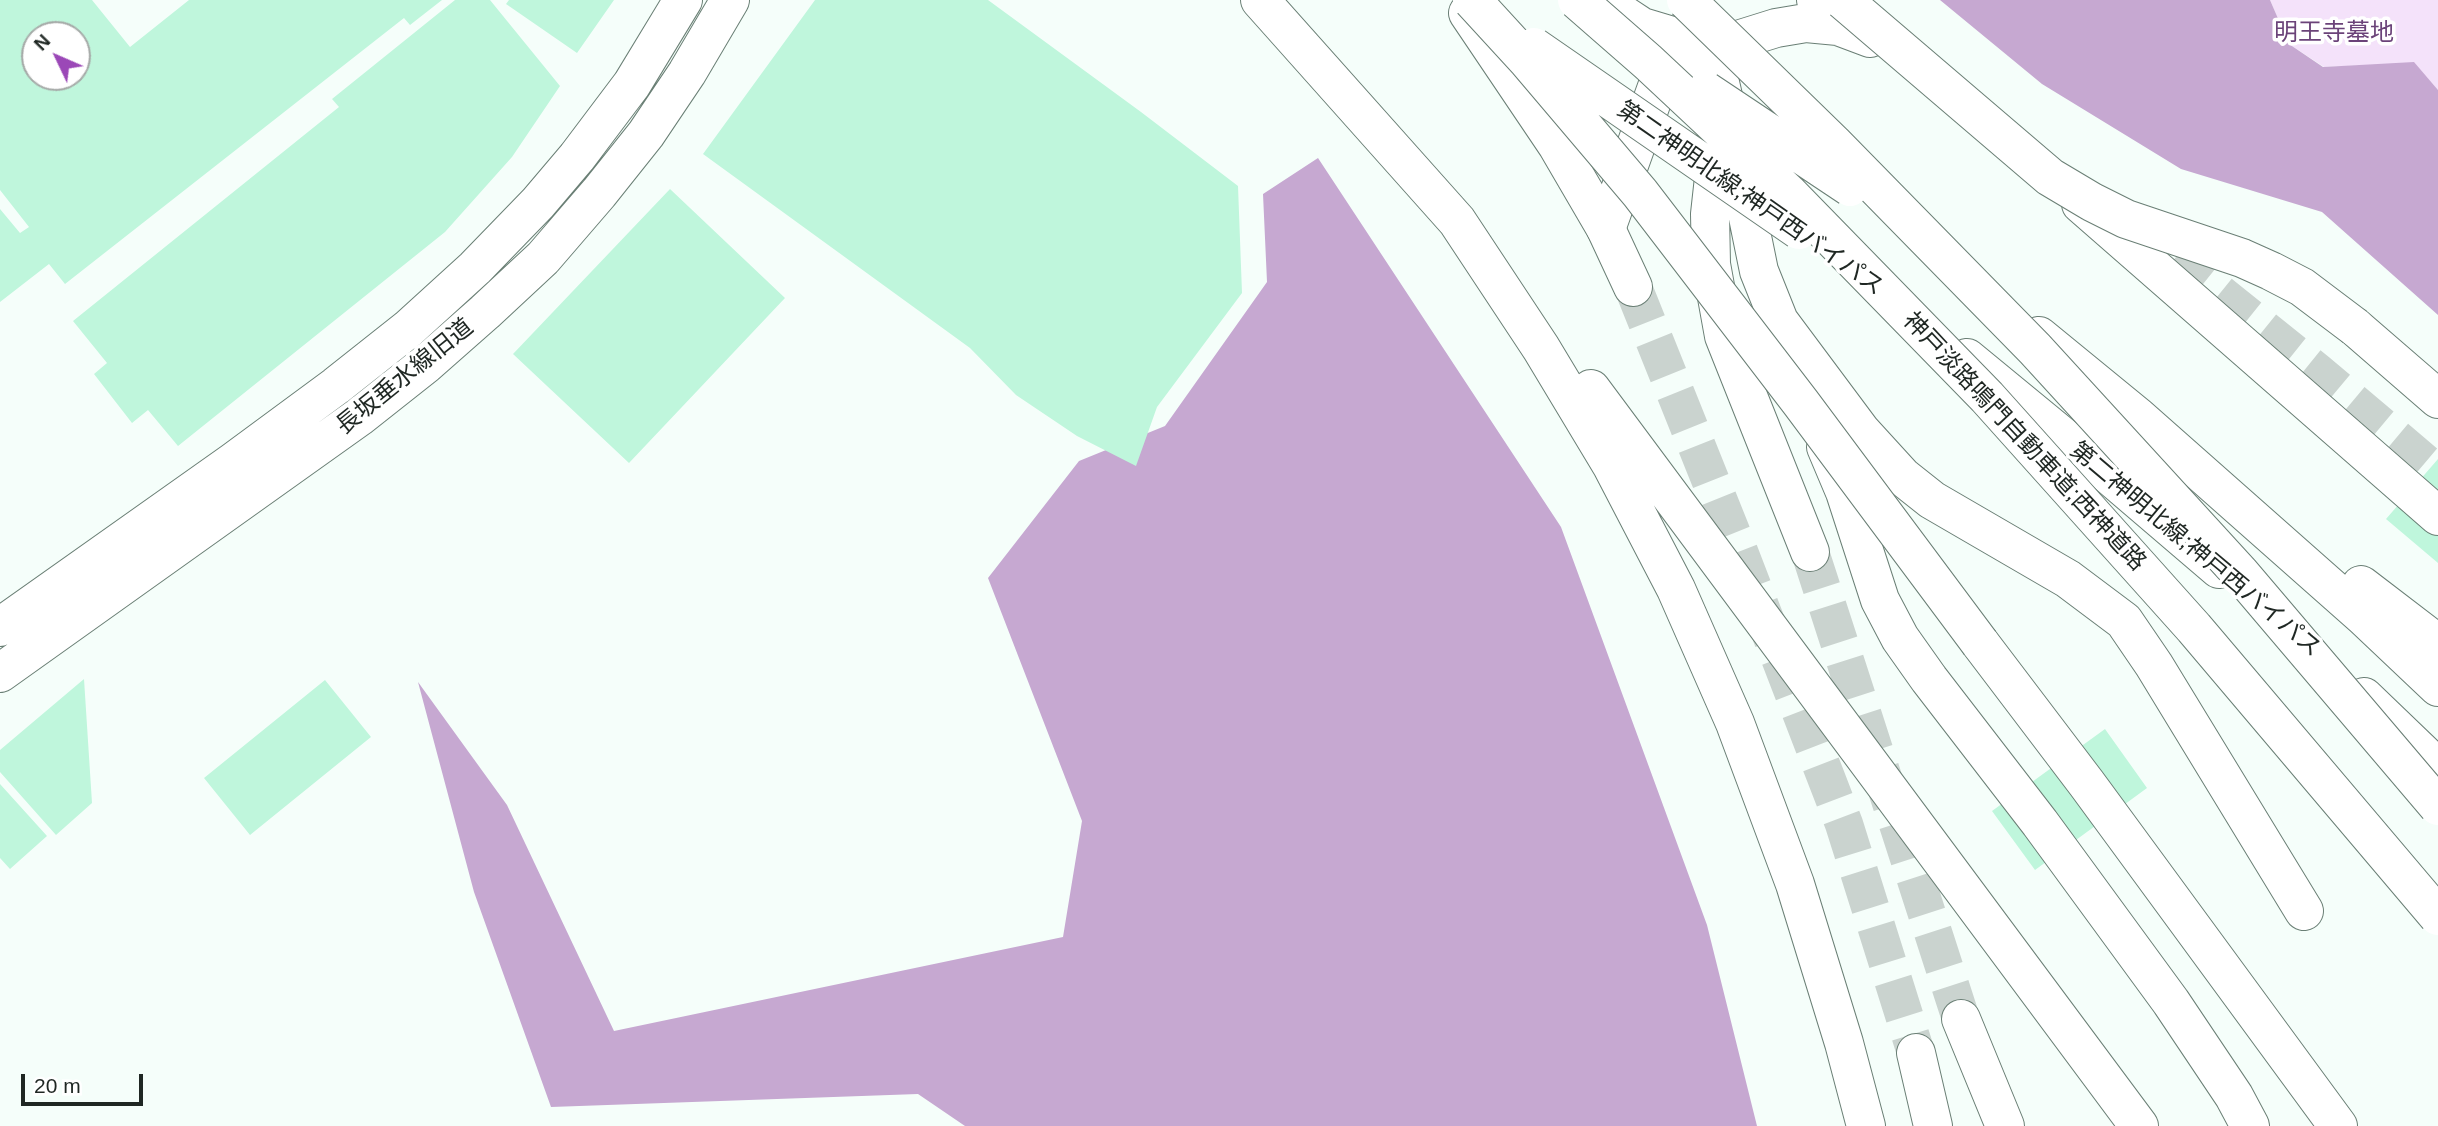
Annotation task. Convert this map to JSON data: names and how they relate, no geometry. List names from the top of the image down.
{
  "streets": {
    "main road": ["第二神明北線;神戸西バイパス", "長坂垂水線旧道", "神戸淡路鳴門自動車道;西神道路"]
  },
  "parks": ["明王寺墓地"],
  "scale_bar": "20 m",
  "north": "top left"
}
